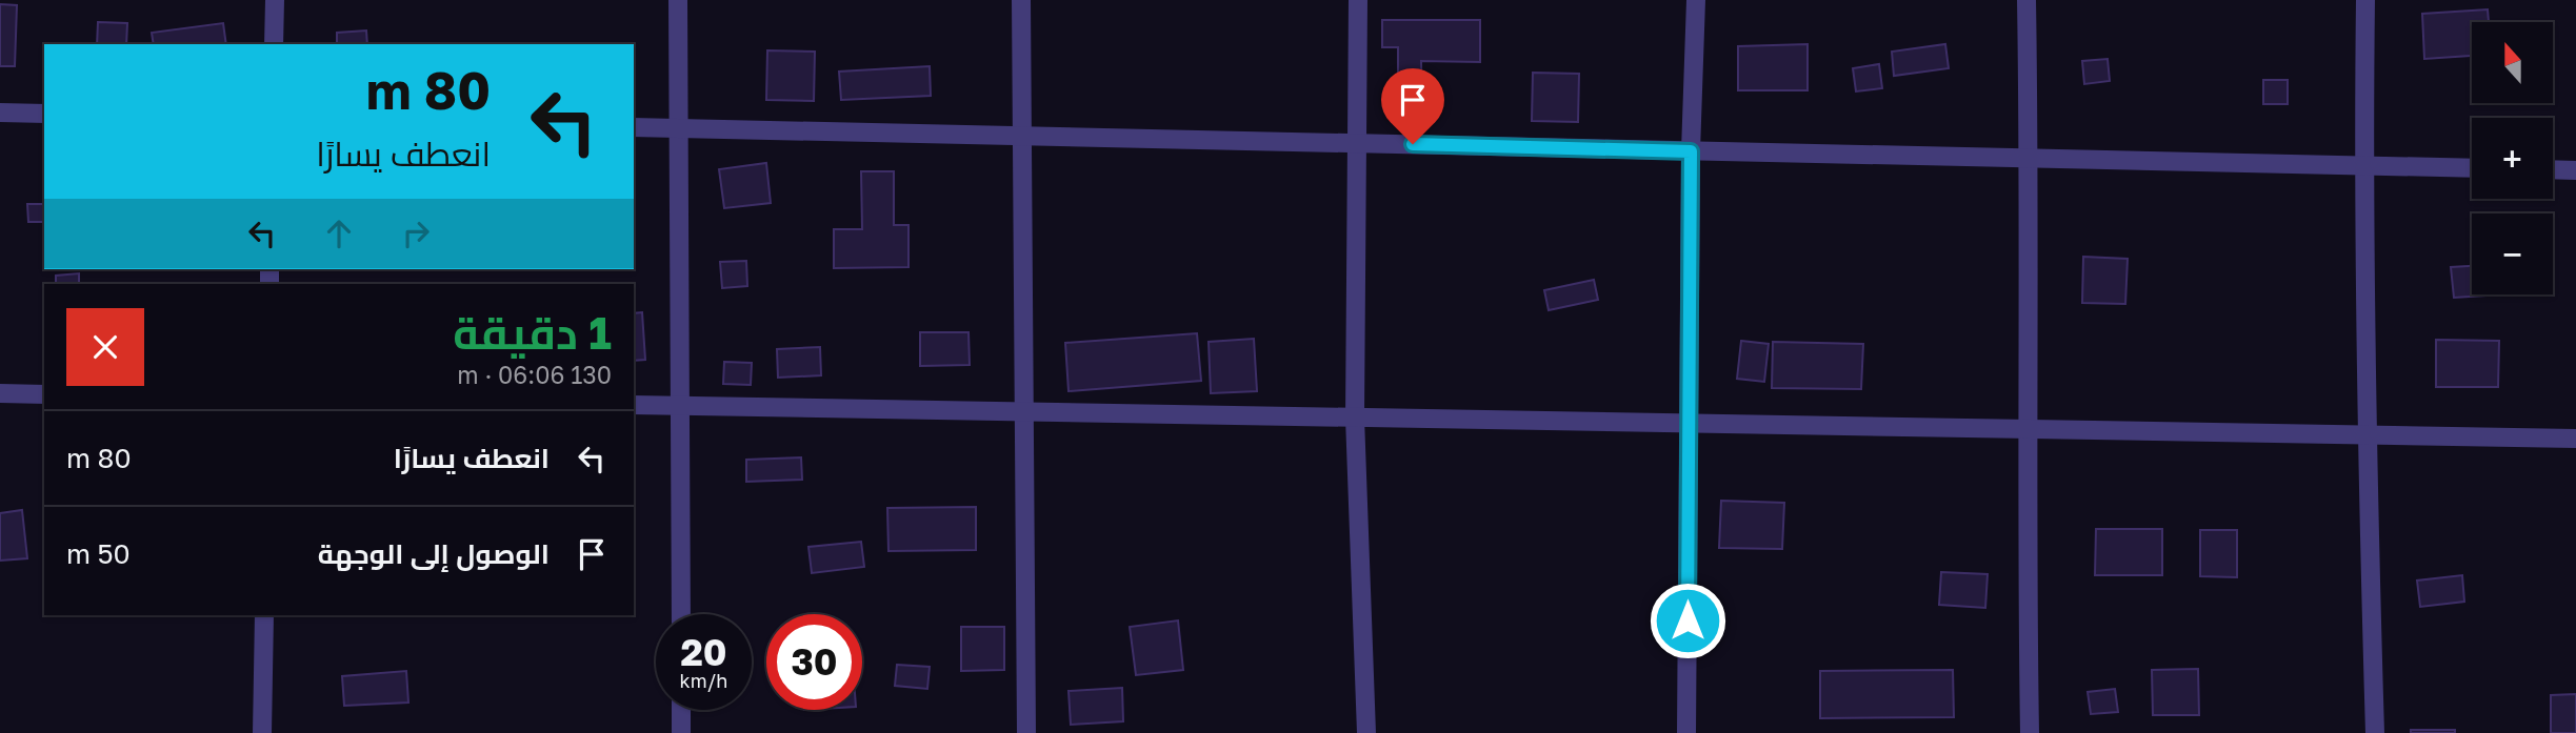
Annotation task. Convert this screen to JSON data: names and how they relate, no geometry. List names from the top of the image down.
{
  "north": "top",
  "page": {
    "map_buttons": ["+", "−"],
    "turn": ["80 m", "انعطف يسارًا"],
    "heading": ["1 دقيقة", "130 m · 06:06"],
    "list": [
      {
        "name": "انعطف يسارًا",
        "value": "80 m"
      },
      {
        "name": "الوصول إلى الوجهة",
        "value": "50 m"
      }
    ],
    "speed": "20 km/h",
    "limit": "30"
  }
}
